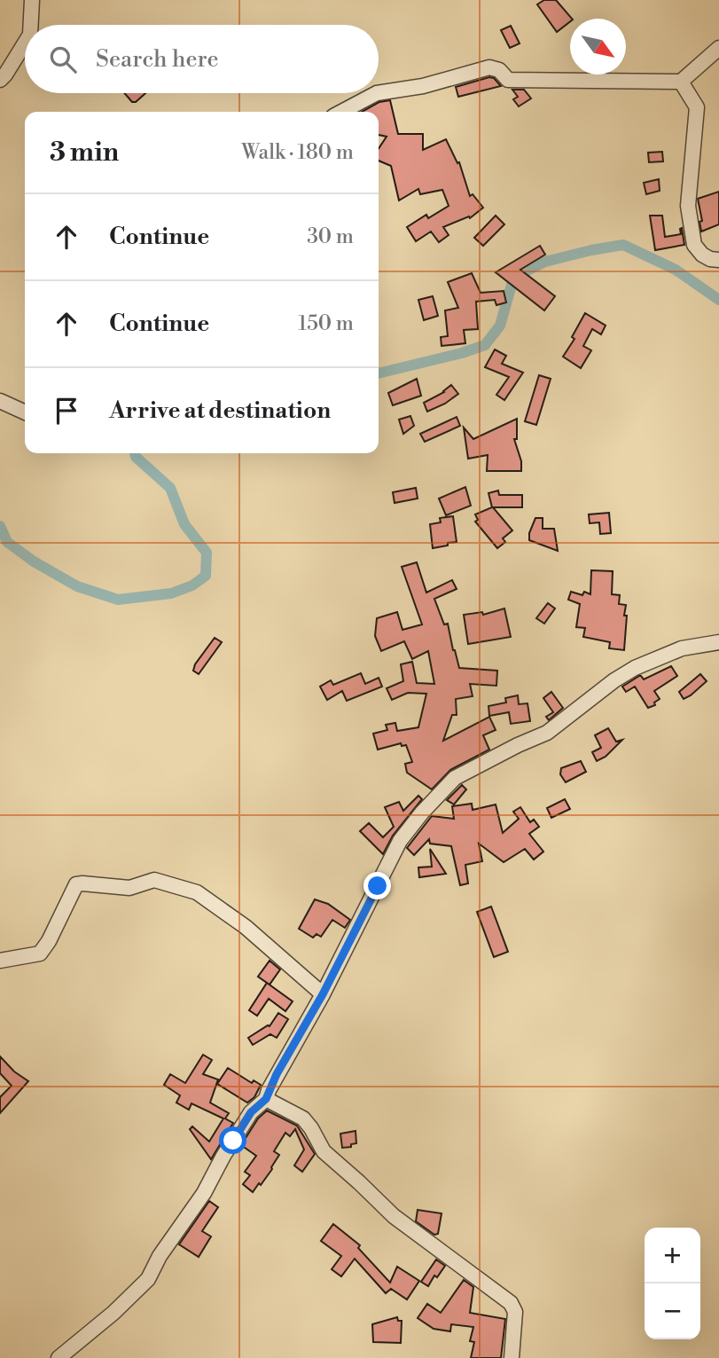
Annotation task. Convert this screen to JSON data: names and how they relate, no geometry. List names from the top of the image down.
{
  "north": "bottom right",
  "page": {
    "search": "Search here",
    "heading": ["3 min", "Walk · 180 m"],
    "list": [
      ["Continue", "30 m"],
      ["Continue", "150 m"],
      "Arrive at destination"
    ],
    "map_buttons": ["+", "−"]
  }
}
